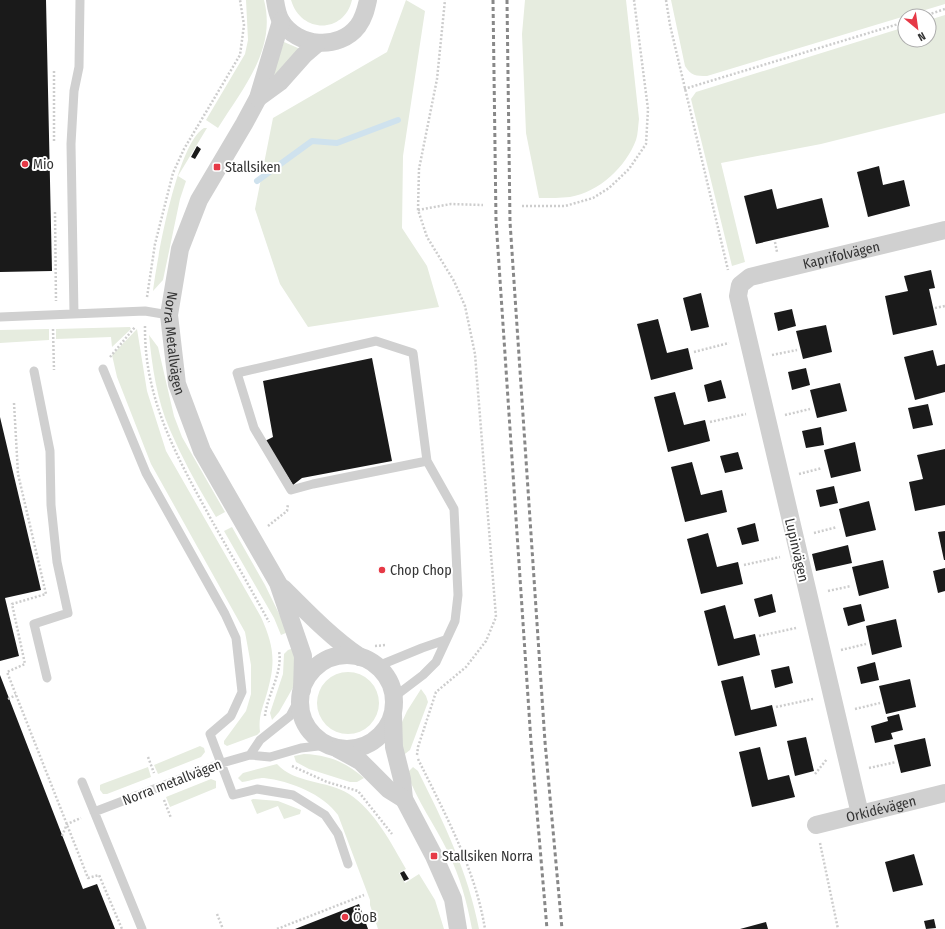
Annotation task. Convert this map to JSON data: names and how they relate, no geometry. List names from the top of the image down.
{
  "streets": {
    "street": [
      "Kaprifolvägen",
      "Norra Metallvägen",
      "Lupinvägen",
      "Orkidévägen"
    ],
    "lane": ["Norra metallvägen"]
  },
  "crossings": [
    ["Kaprifolvägen", "Lupinvägen"],
    ["Lupinvägen", "Orkidévägen"]
  ],
  "places": {
    "other": ["Mio", "Chop Chop", "ÖoB"],
    "transit": ["Stallsiken", "Stallsiken Norra"]
  },
  "north": "bottom right"
}
